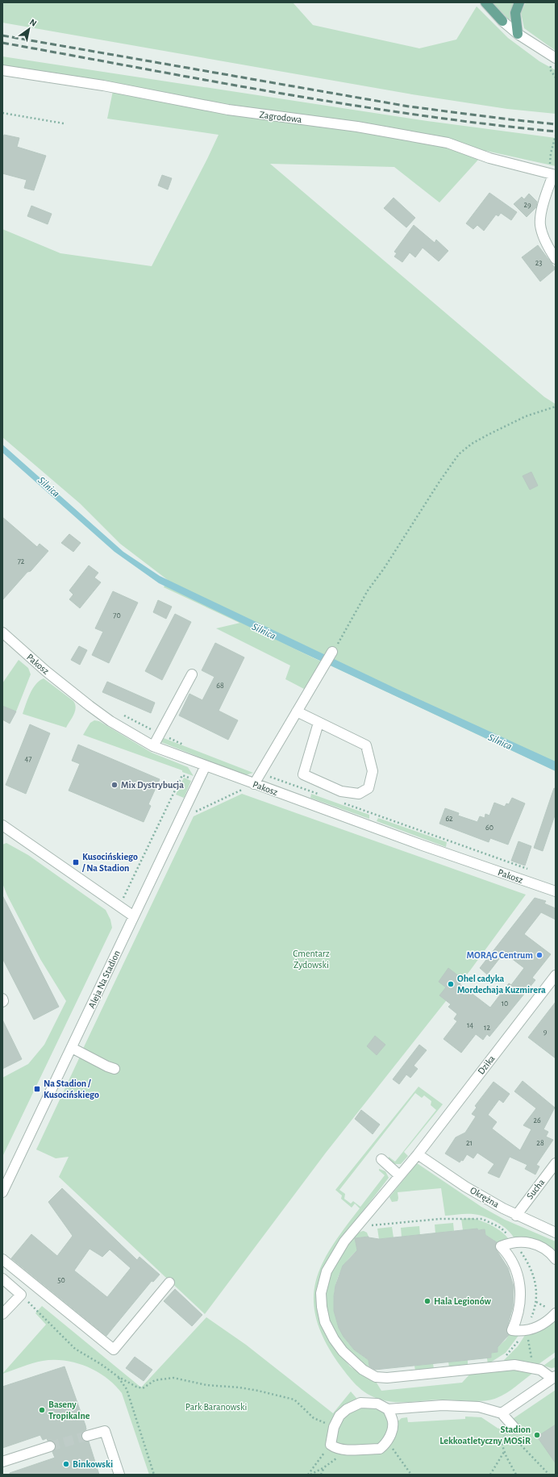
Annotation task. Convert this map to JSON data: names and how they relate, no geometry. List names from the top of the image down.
{
  "streets": {
    "street": [
      "Zagrodowa",
      "Pakosz",
      "Aleja Na Stadion",
      "Dzika",
      "Sucha",
      "Okrężna"
    ]
  },
  "crossings": [
    ["Pakosz", "Aleja Na Stadion"],
    ["Dzika", "Okrężna"],
    ["Sucha", "Okrężna"]
  ],
  "water": ["Silnica"],
  "parks": ["Cmentarz Żydowski", "Park Baranowski"],
  "places": {
    "other": [
      "Mix Dystrybucja",
      "MORĄG Centrum",
      "Ohel cadyka Mordechaja Kuzmirera",
      "Hala Legionów",
      "Baseny Tropikalne",
      "Stadion Lekkoatletyczny MOSiR",
      "Binkowski"
    ],
    "transit": ["Kusocińskiego / Na Stadion", "Na Stadion / Kusocińskiego"]
  },
  "house_numbers": [
    "29",
    "23",
    "72",
    "70",
    "68",
    "47",
    "62",
    "60",
    "10",
    "14",
    "12",
    "9",
    "26",
    "21",
    "28",
    "50"
  ],
  "north": "top right"
}
